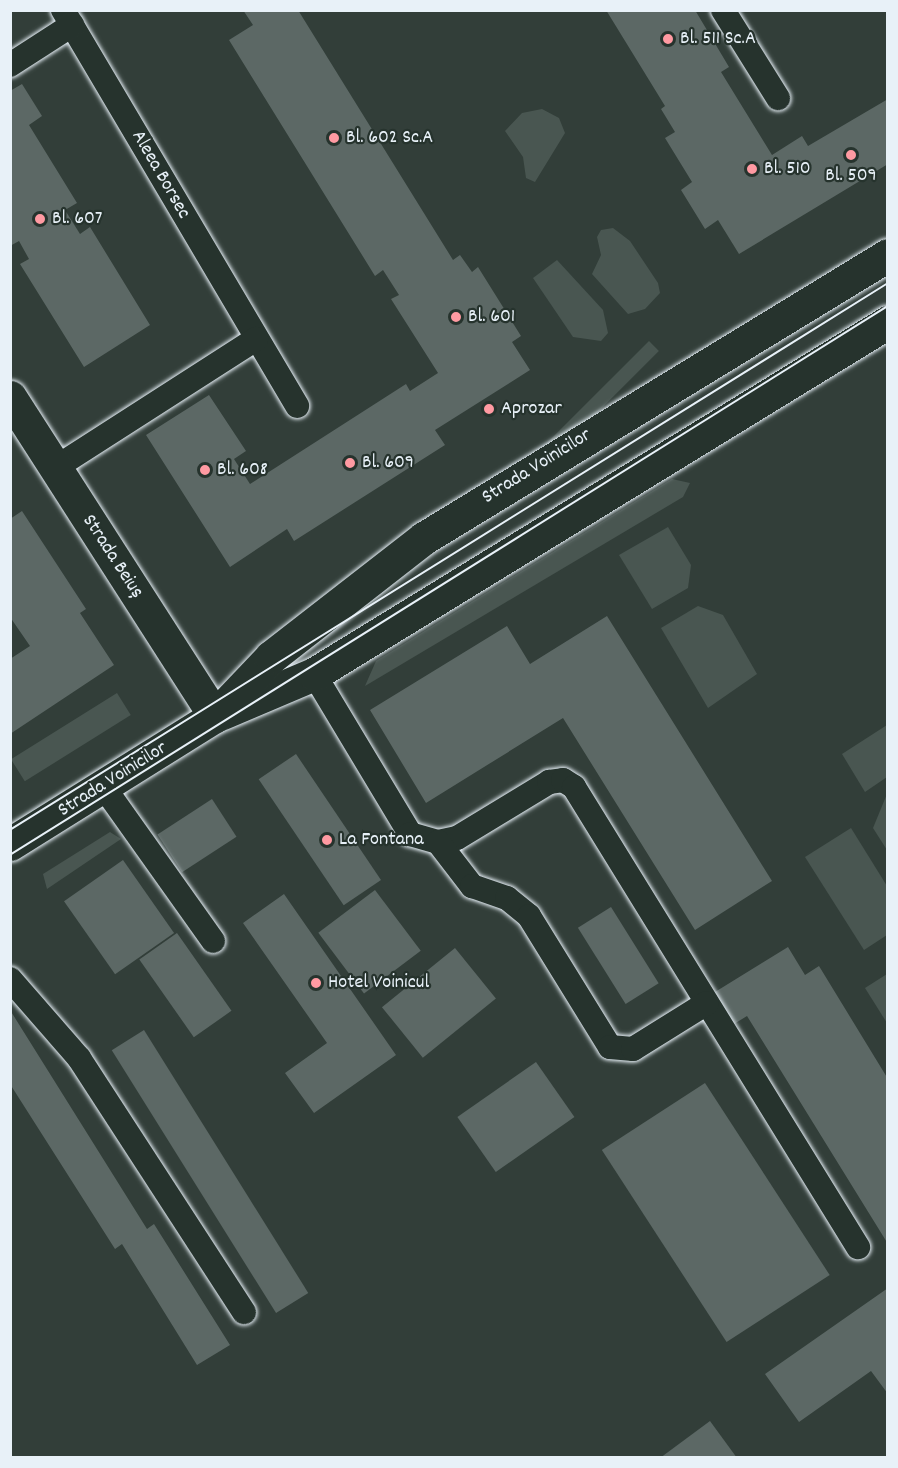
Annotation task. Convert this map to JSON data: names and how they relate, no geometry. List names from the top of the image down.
{
  "streets": {
    "main road": ["Strada Voinicilor", "Strada Beiuș"],
    "lane": ["Aleea Borsec"]
  },
  "crossings": [
    ["Strada Voinicilor", "Strada Beiuș"]
  ],
  "places": [
    "Bl. 511 Sc.A",
    "Bl. 602 Sc.A",
    "Bl. 509",
    "Bl. 510",
    "Bl. 607",
    "Bl. 601",
    "Aprozar",
    "Bl. 609",
    "Bl. 608",
    "La Fontana",
    "Hotel Voinicul"
  ]
}
